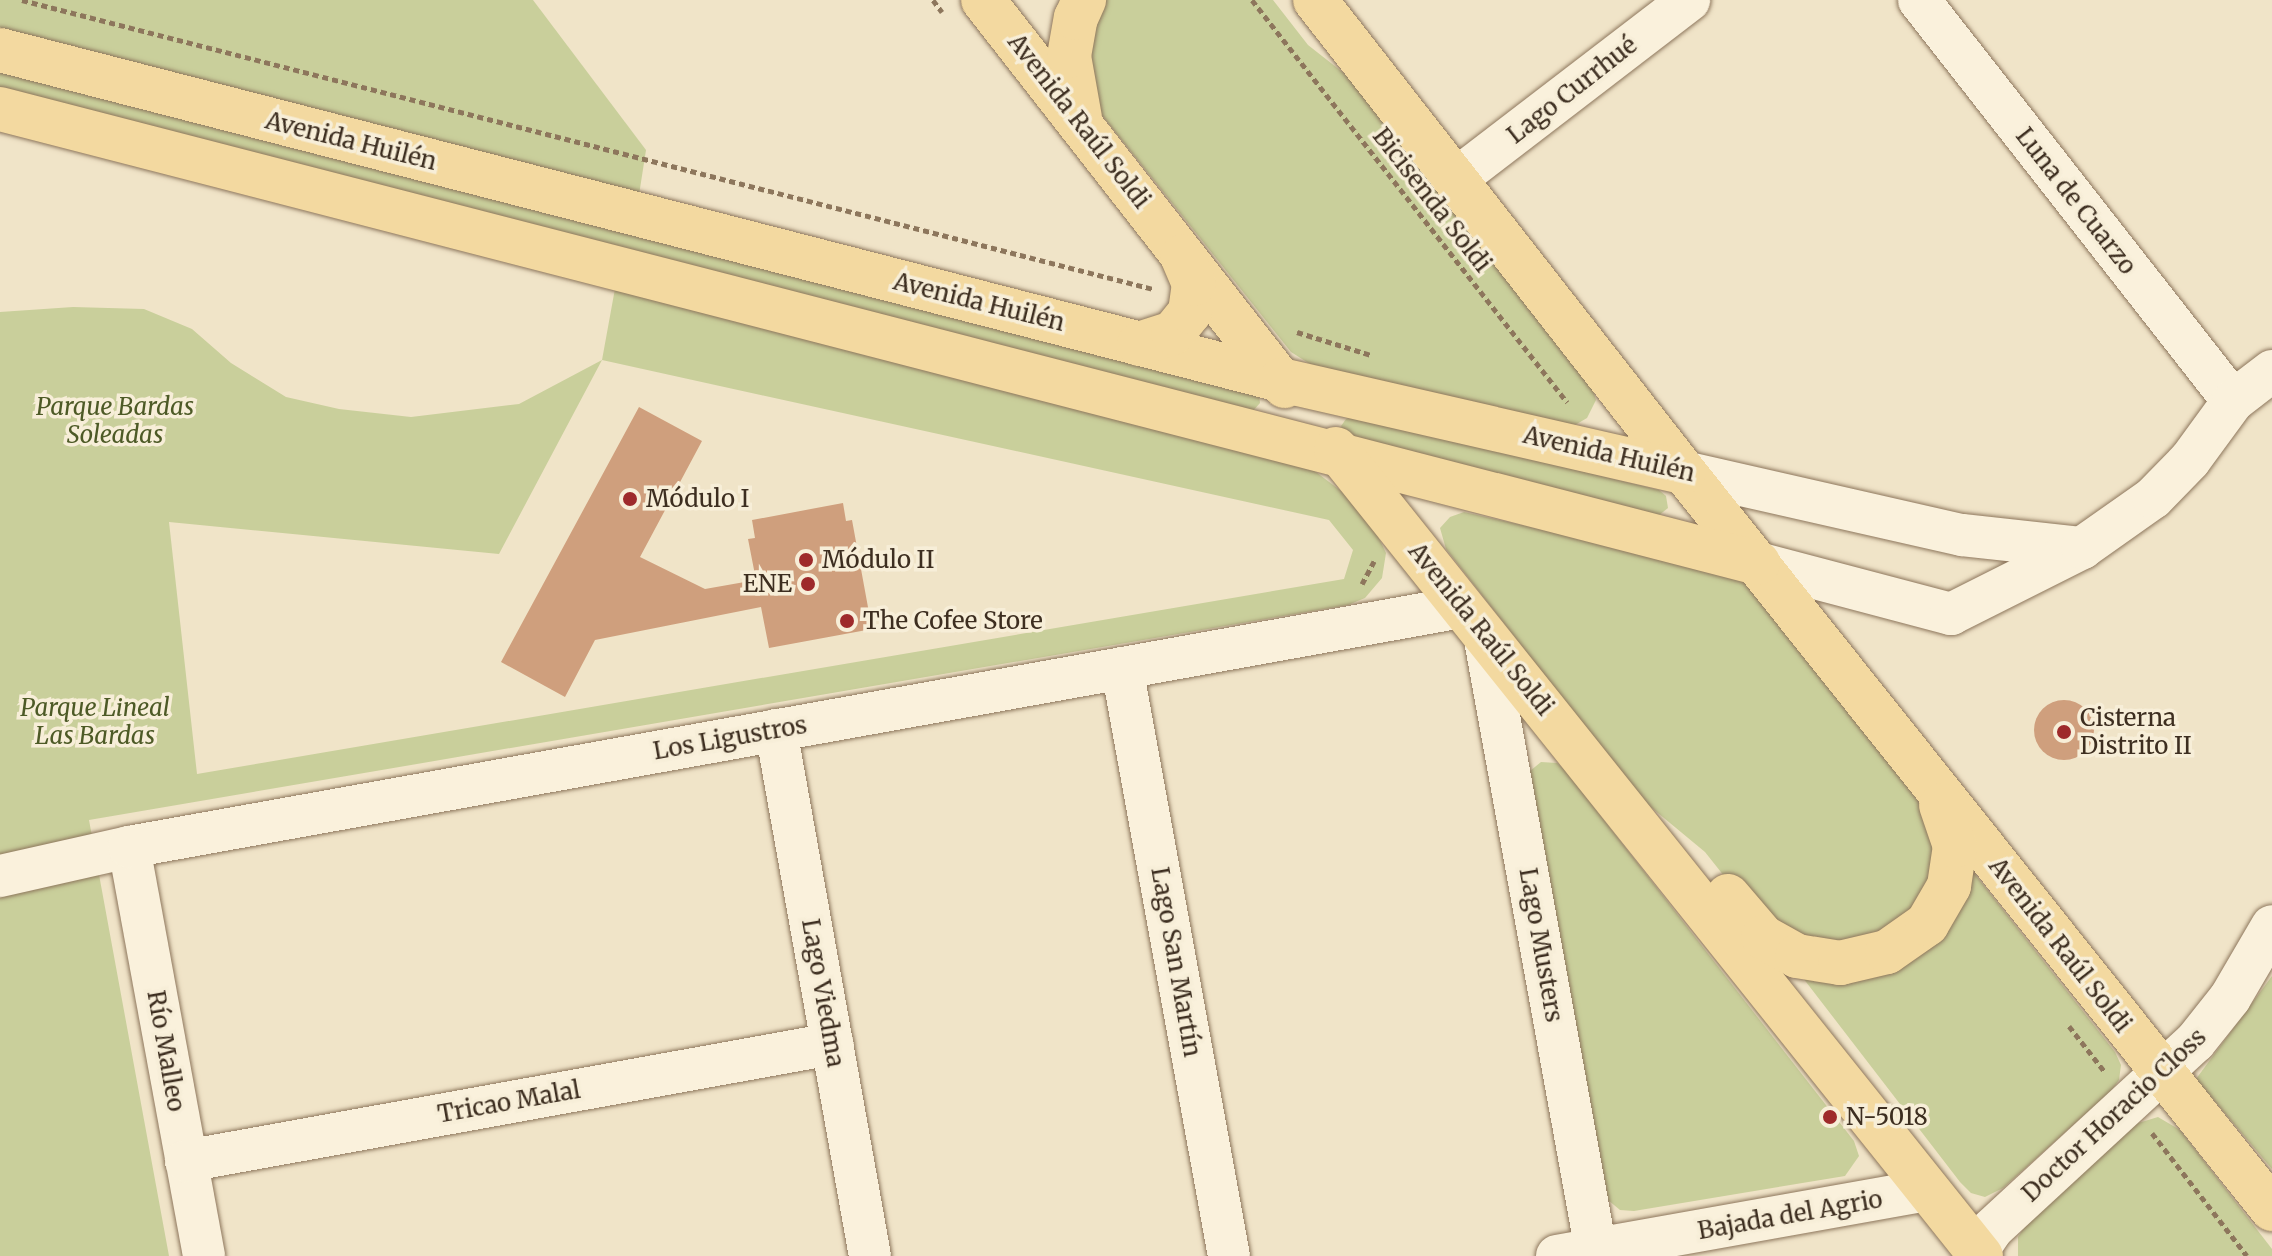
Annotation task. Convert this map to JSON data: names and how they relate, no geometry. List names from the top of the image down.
{
  "streets": {
    "main road": ["Avenida Raúl Soldi", "Avenida Huilén"],
    "street": [
      "Lago Currhué",
      "Luna de Cuarzo",
      "Los Ligustros",
      "Lago Musters",
      "Lago San Martín",
      "Lago Viedma",
      "Río Malleo",
      "Tricao Malal",
      "Doctor Horacio Closs",
      "Bajada del Agrio"
    ],
    "path": ["Bicisenda Soldi"]
  },
  "crossings": [
    ["Lago Currhué", "Avenida Raúl Soldi"],
    ["Avenida Raúl Soldi", "Avenida Huilén"],
    ["Avenida Raúl Soldi", "Los Ligustros"],
    ["Avenida Raúl Soldi", "Lago Musters"],
    ["Avenida Raúl Soldi", "Doctor Horacio Closs"],
    ["Avenida Raúl Soldi", "Bajada del Agrio"],
    ["Los Ligustros", "Lago Musters"],
    ["Los Ligustros", "Lago San Martín"],
    ["Los Ligustros", "Lago Viedma"],
    ["Los Ligustros", "Río Malleo"],
    ["Lago Musters", "Bajada del Agrio"],
    ["Lago Viedma", "Tricao Malal"],
    ["Río Malleo", "Tricao Malal"]
  ],
  "parks": ["Parque Bardas Soleadas", "Parque Lineal Las Bardas"],
  "places": [
    "Módulo I",
    "Módulo II",
    "ENE",
    "The Cofee Store",
    "Cisterna Distrito II",
    "N-5018"
  ]
}
